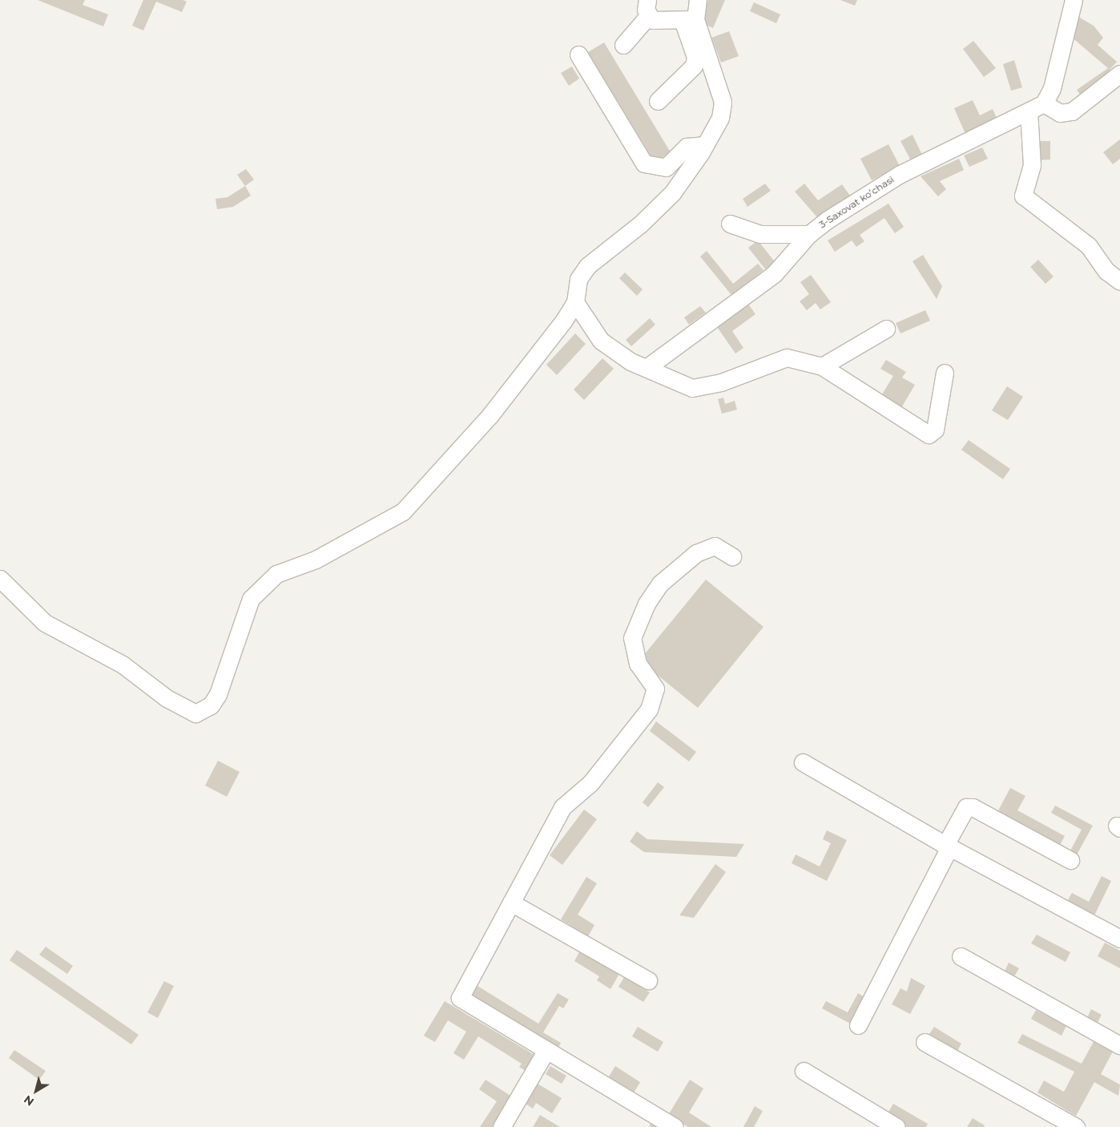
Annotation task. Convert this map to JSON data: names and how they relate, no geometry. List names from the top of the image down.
{
  "streets": {
    "street": ["3-Saxovat koʻchasi"]
  },
  "north": "bottom left"
}
